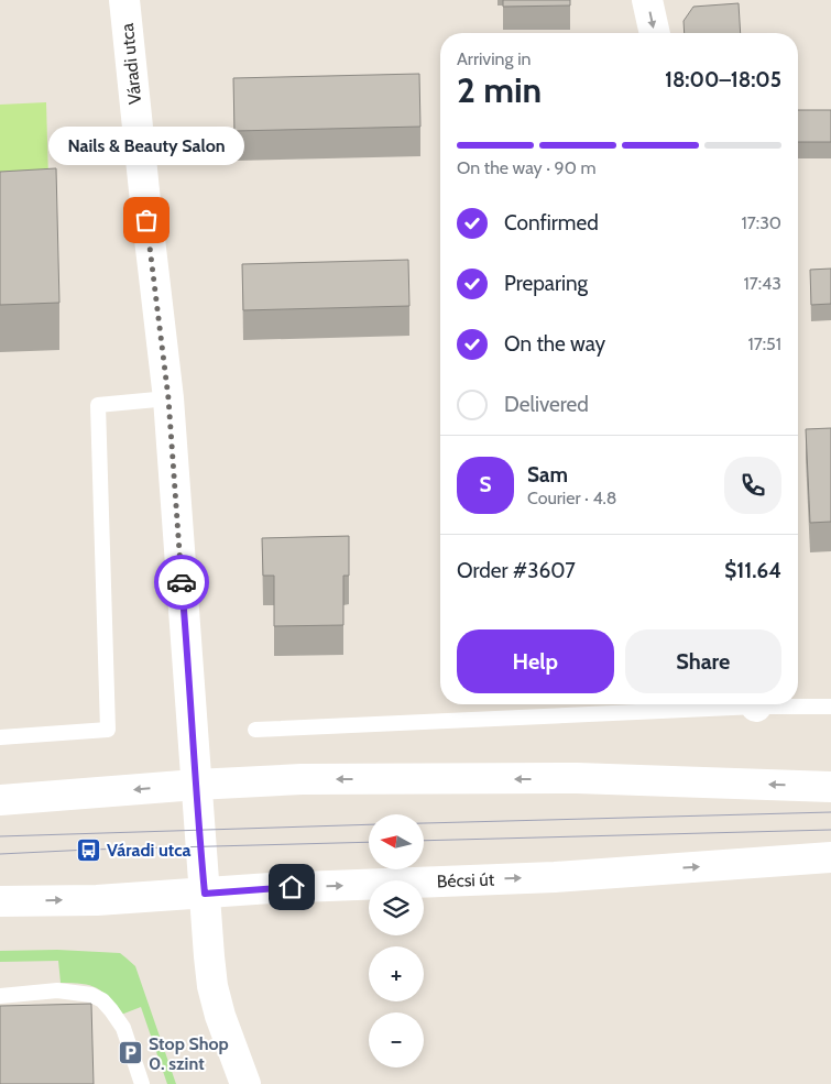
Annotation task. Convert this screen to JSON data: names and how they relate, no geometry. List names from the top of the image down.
{
  "streets": {
    "main road": ["Váradi utca", "Bécsi út"]
  },
  "crossings": [
    ["Váradi utca", "Bécsi út"]
  ],
  "places": {
    "other": ["Nails & Beauty Salon"],
    "bus stop": ["Váradi utca"],
    "parking": ["Stop Shop 0. szint"]
  },
  "north": "left",
  "page": {
    "heading": ["2 min", "Arriving in", "18:00–18:05"],
    "panel": [
      "Sam",
      "Courier · 4.8",
      "Order #3607",
      "$11.64"
    ],
    "bubble": "Nails & Beauty Salon",
    "bar": "On the way · 90 m",
    "list": [
      ["Confirmed", "17:30"],
      ["Preparing", "17:43"],
      ["On the way", "17:51"],
      "Delivered"
    ],
    "round": "S",
    "buttons": ["Help", "Share"],
    "map_buttons": ["+", "−"]
  }
}
